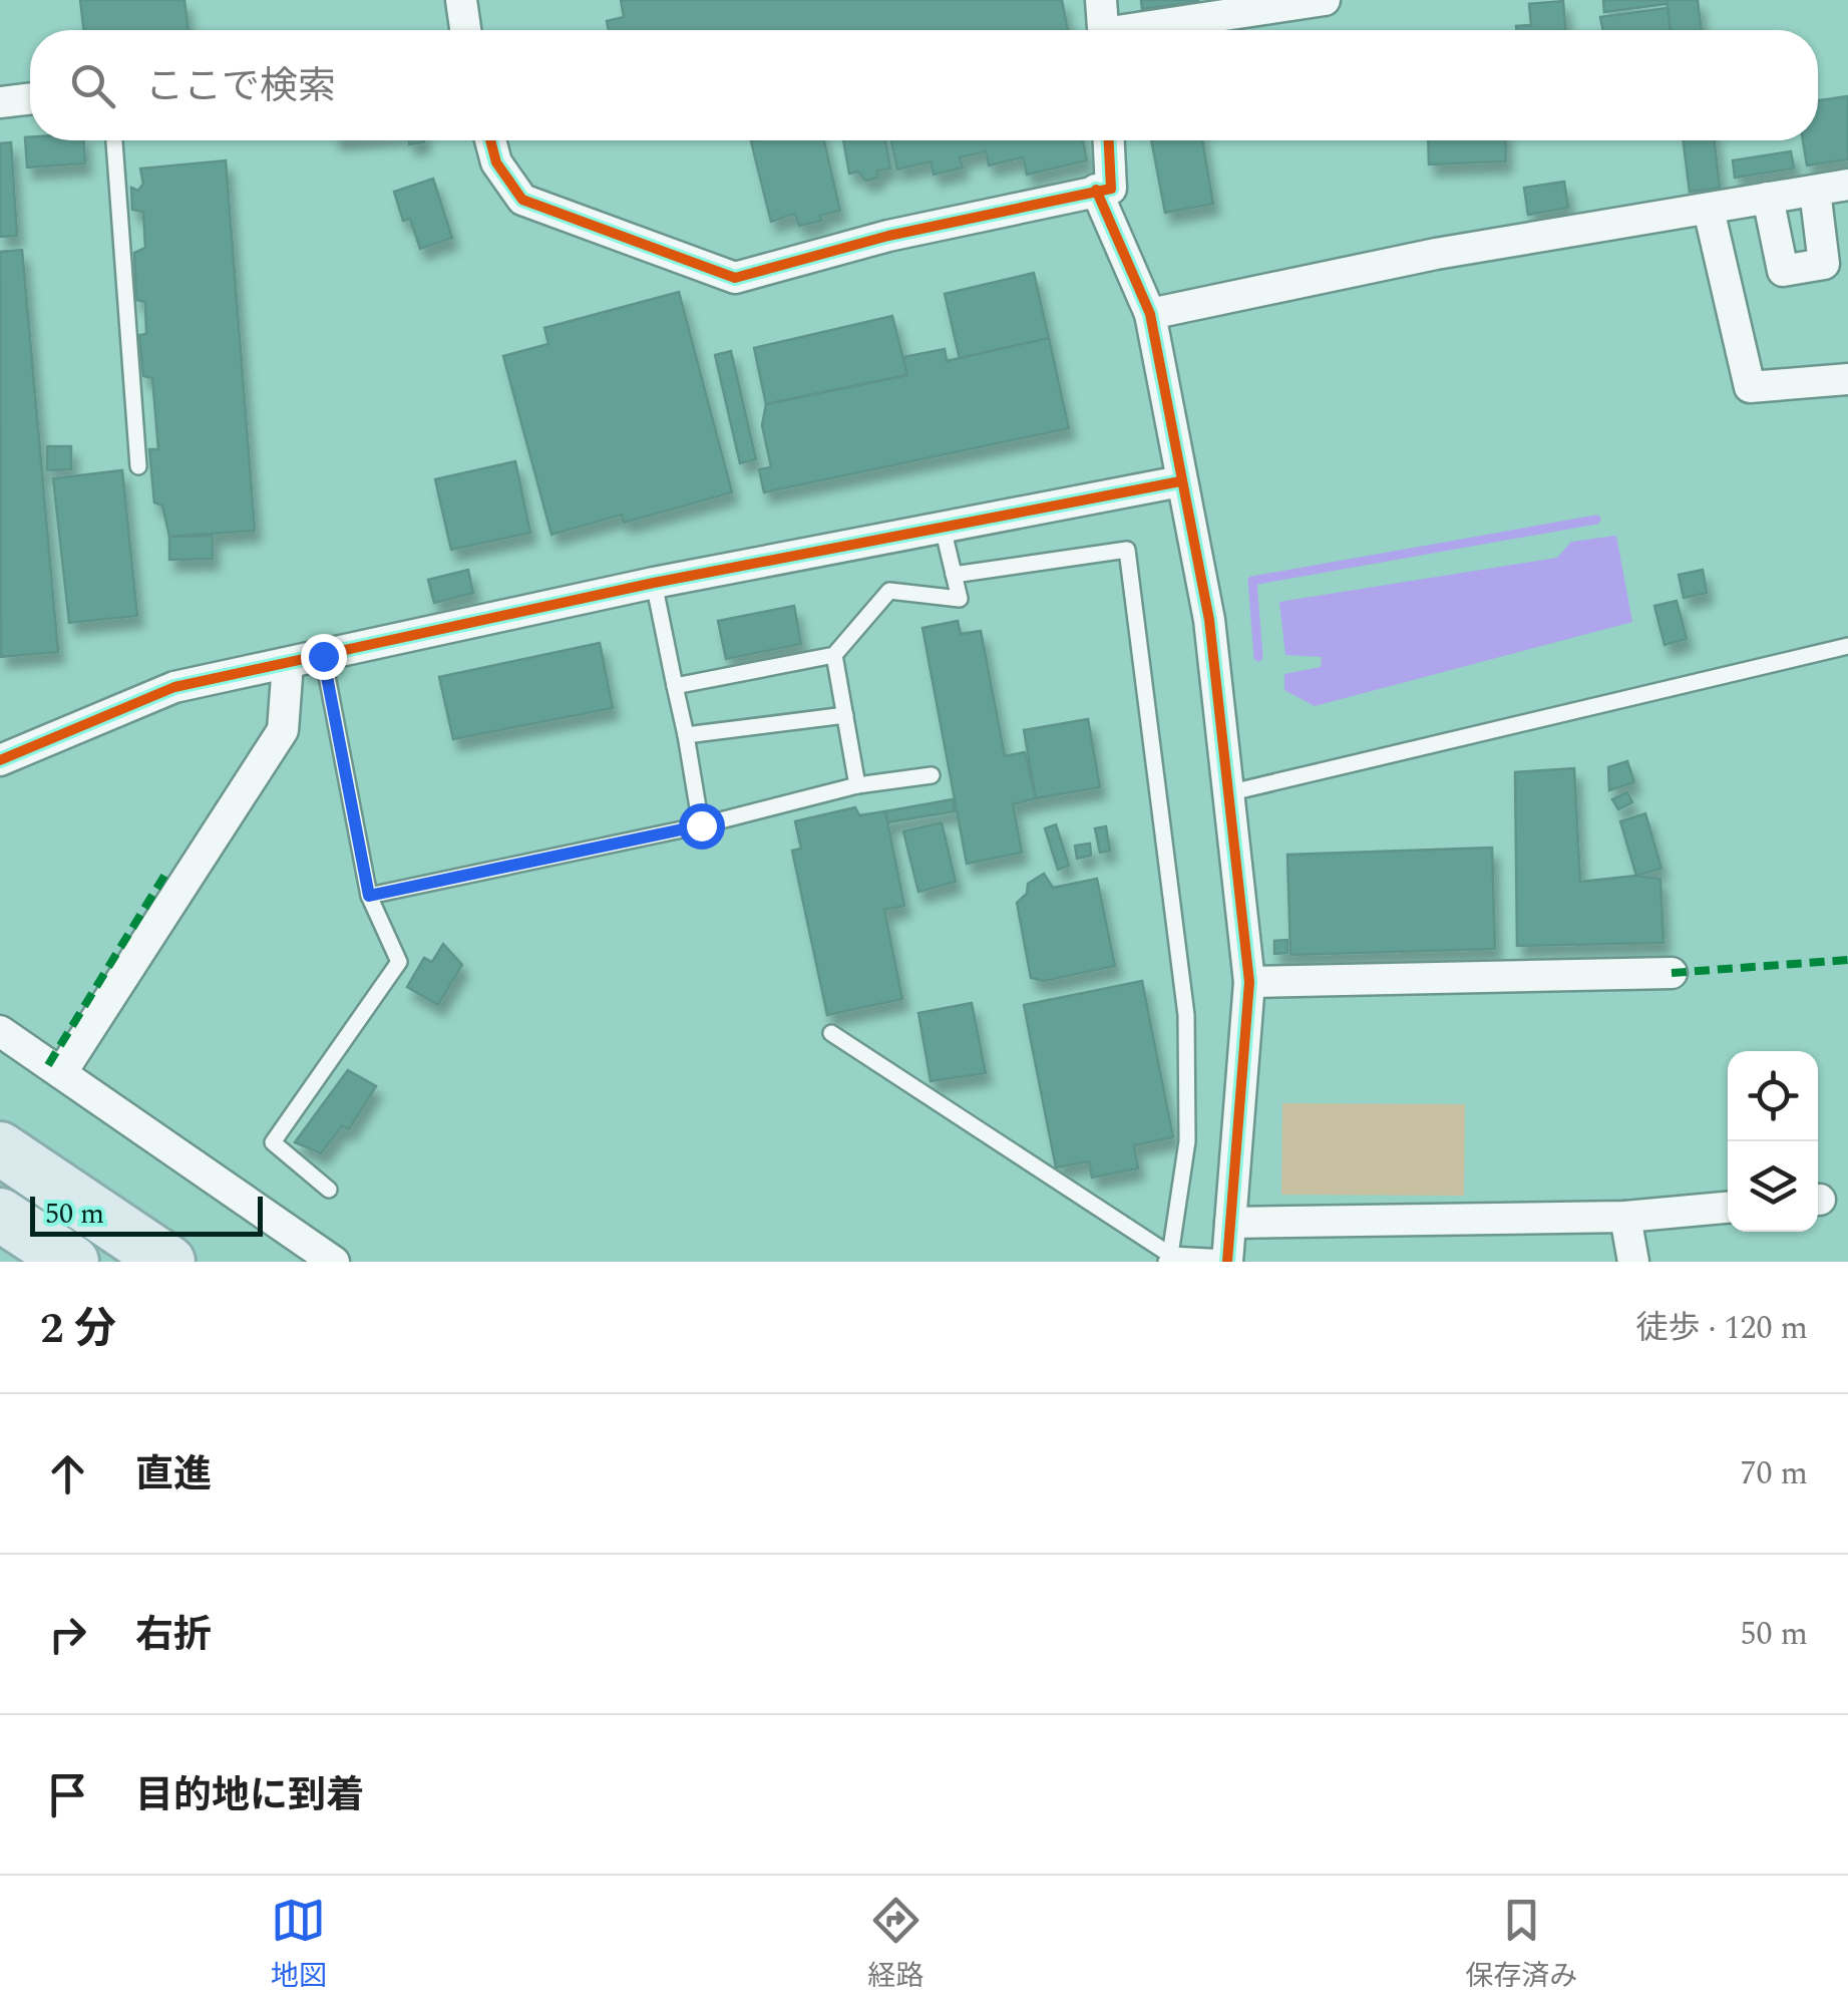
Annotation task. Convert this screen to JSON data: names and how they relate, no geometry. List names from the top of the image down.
{
  "scale_bar": "50 m",
  "page": {
    "search": "ここで検索",
    "scale": "50 m",
    "heading": ["2 分", "徒歩 · 120 m"],
    "list": [
      ["直進", "70 m"],
      ["右折", "50 m"],
      "目的地に到着"
    ],
    "nav": ["地図", "経路", "保存済み"]
  }
}
